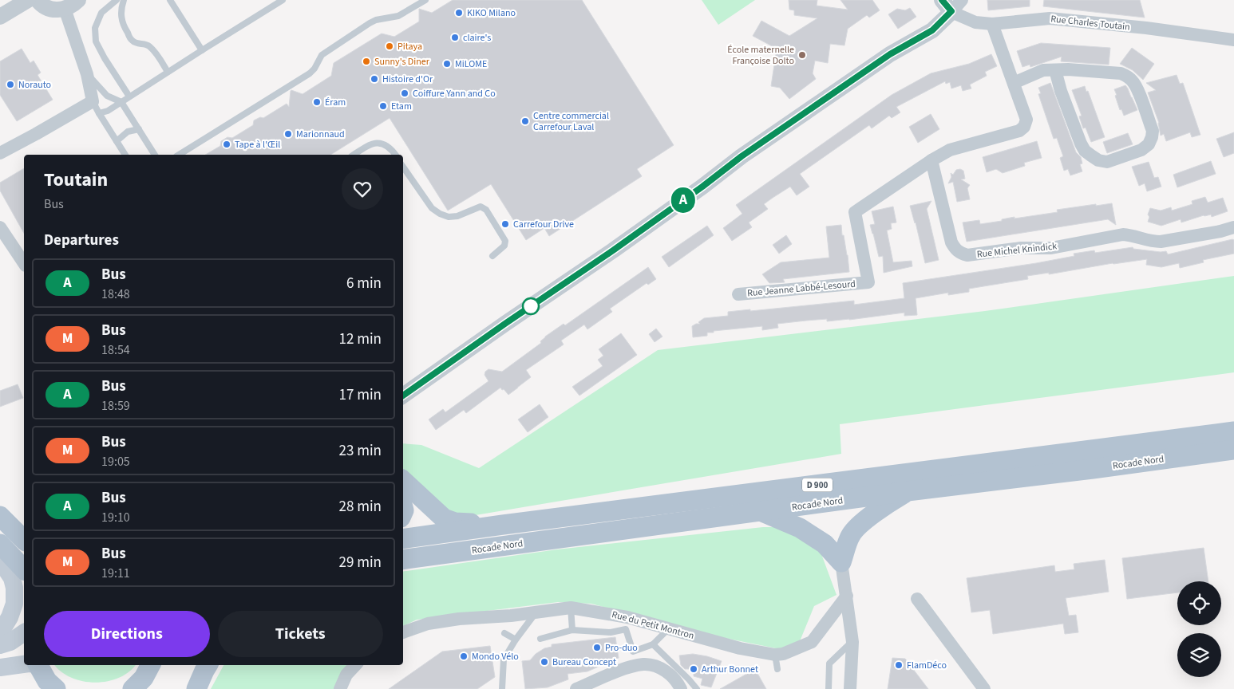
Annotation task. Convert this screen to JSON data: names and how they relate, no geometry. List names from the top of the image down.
{
  "streets": {
    "main road": ["Rocade Nord", "D 900"],
    "street": [
      "Rue Charles Toutain",
      "Rue Michel Knindick",
      "Rue Jeanne Labbé-Lesourd",
      "Rue du Petit Montron"
    ]
  },
  "crossings": [
    ["Rue Michel Knindick", "Rue Jeanne Labbé-Lesourd"]
  ],
  "places": [
    "KIKO Milano",
    "claire's",
    "Pitaya",
    "École maternelle Françoise Dolto",
    "Sunny's Diner",
    "MiLOME",
    "Histoire d'Or",
    "Norauto",
    "Coiffure Yann and Co",
    "Éram",
    "Etam",
    "Centre commercial Carrefour Laval",
    "Marionnaud",
    "Tape à l'Œil",
    "Carrefour Drive",
    "Pro-duo",
    "Mondo Vélo",
    "Bureau Concept",
    "FlamDéco",
    "Arthur Bonnet"
  ],
  "lines": ["bus line A"],
  "page": {
    "on_map": "A",
    "heading": [
      ["Toutain", "Bus"],
      "Departures"
    ],
    "list": [
      {
        "mark": "A",
        "name": "Bus",
        "note": "18:48",
        "value": "6 min"
      },
      {
        "mark": "M",
        "name": "Bus",
        "note": "18:54",
        "value": "12 min"
      },
      {
        "mark": "A",
        "name": "Bus",
        "note": "18:59",
        "value": "17 min"
      },
      {
        "mark": "M",
        "name": "Bus",
        "note": "19:05",
        "value": "23 min"
      },
      {
        "mark": "A",
        "name": "Bus",
        "note": "19:10",
        "value": "28 min"
      },
      {
        "mark": "M",
        "name": "Bus",
        "note": "19:11",
        "value": "29 min"
      }
    ],
    "buttons": ["Directions", "Tickets"]
  }
}
